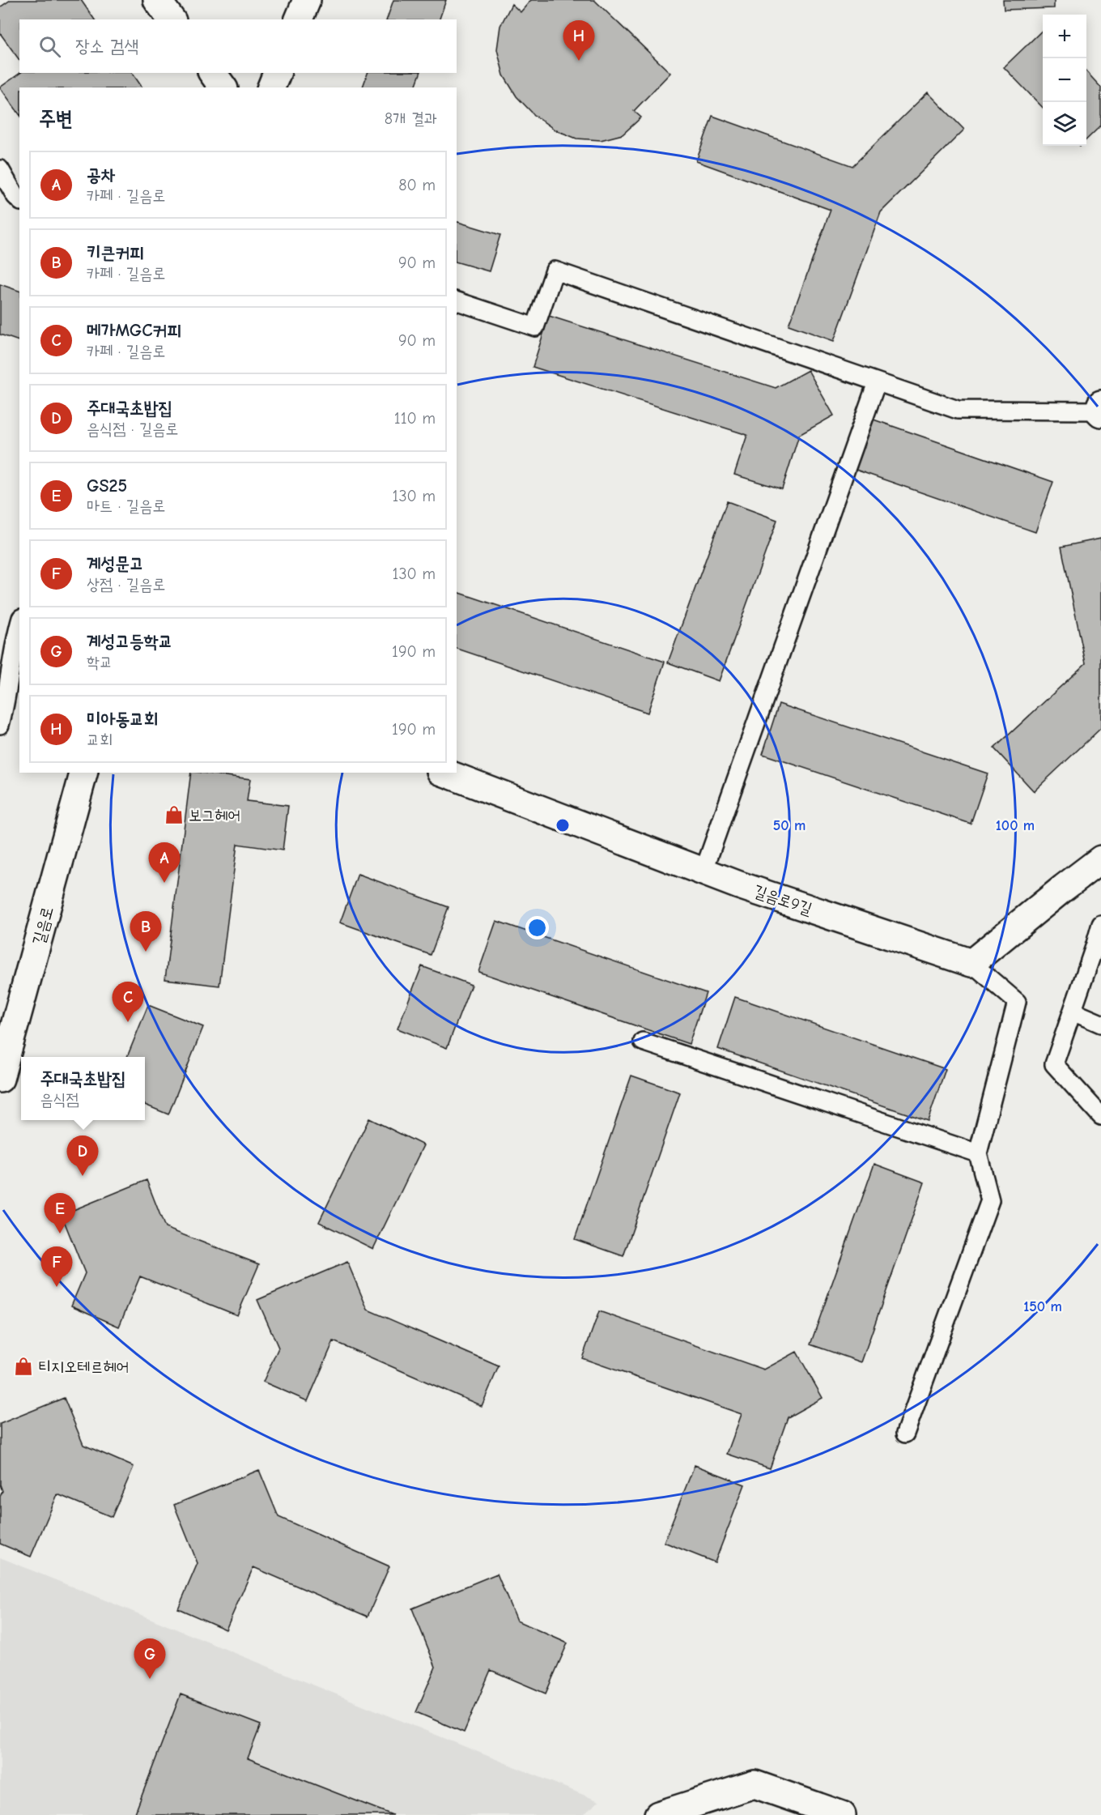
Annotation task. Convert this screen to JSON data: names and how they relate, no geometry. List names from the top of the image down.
{
  "streets": {
    "street": ["길음로9길", "길음로"]
  },
  "places": {
    "shop": ["보그헤어", "티지오테르헤어"]
  },
  "page": {
    "map_buttons": ["+", "−"],
    "search": "장소 검색",
    "pins": [
      "H",
      "A",
      "B",
      "C",
      "D",
      "E",
      "F",
      "G"
    ],
    "heading": ["주변", "8개 결과"],
    "list": [
      {
        "mark": "A",
        "name": "공차",
        "note": "카페 · 길음로",
        "value": "80 m"
      },
      {
        "mark": "B",
        "name": "키큰커피",
        "note": "카페 · 길음로",
        "value": "90 m"
      },
      {
        "mark": "C",
        "name": "메가MGC커피",
        "note": "카페 · 길음로",
        "value": "90 m"
      },
      {
        "mark": "D",
        "name": "주대국초밥집",
        "note": "음식점 · 길음로",
        "value": "110 m"
      },
      {
        "mark": "E",
        "name": "GS25",
        "note": "마트 · 길음로",
        "value": "130 m"
      },
      {
        "mark": "F",
        "name": "계성문고",
        "note": "상점 · 길음로",
        "value": "130 m"
      },
      {
        "mark": "G",
        "name": "계성고등학교",
        "note": "학교",
        "value": "190 m"
      },
      {
        "mark": "H",
        "name": "미아동교회",
        "note": "교회",
        "value": "190 m"
      }
    ],
    "popup": ["주대국초밥집", "음식점"]
  },
  "rings": ["50 m", "100 m", "150 m"]
}
